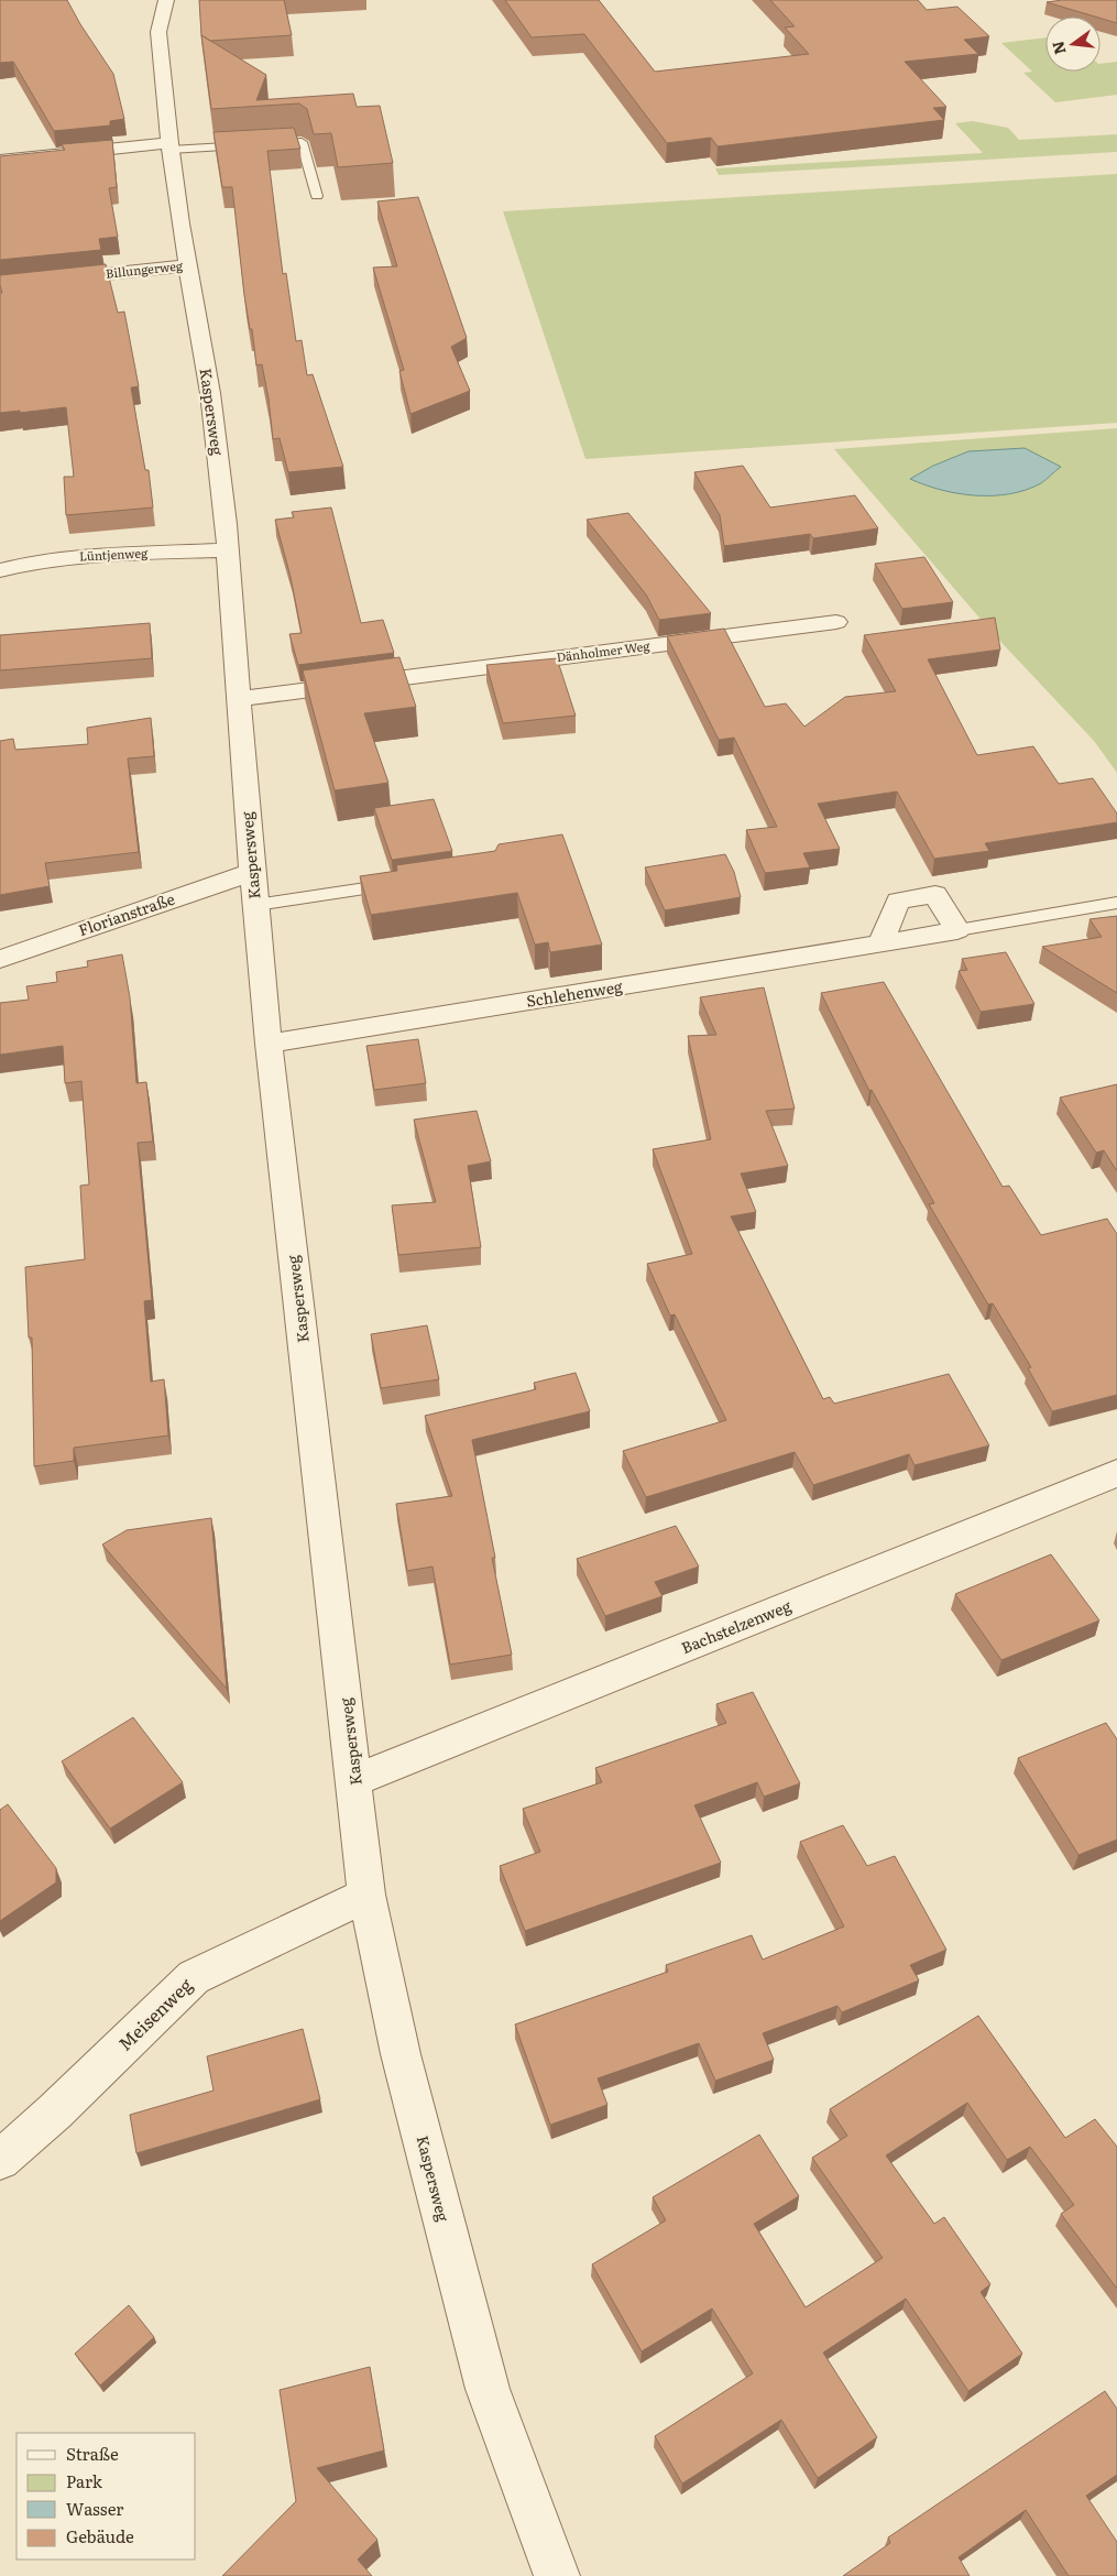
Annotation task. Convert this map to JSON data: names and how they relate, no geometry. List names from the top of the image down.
{
  "streets": {
    "street": [
      "Billungerweg",
      "Kaspersweg",
      "Lüntjenweg",
      "Dänholmer Weg",
      "Florianstraße",
      "Schlehenweg",
      "Bachstelzenweg",
      "Meisenweg"
    ]
  },
  "crossings": [
    ["Billungerweg", "Kaspersweg"],
    ["Kaspersweg", "Lüntjenweg"],
    ["Kaspersweg", "Dänholmer Weg"],
    ["Kaspersweg", "Florianstraße"],
    ["Kaspersweg", "Schlehenweg"],
    ["Kaspersweg", "Bachstelzenweg"],
    ["Kaspersweg", "Meisenweg"]
  ],
  "legend": [
    "Straße",
    "Park",
    "Wasser",
    "Gebäude"
  ],
  "north": "left"
}
